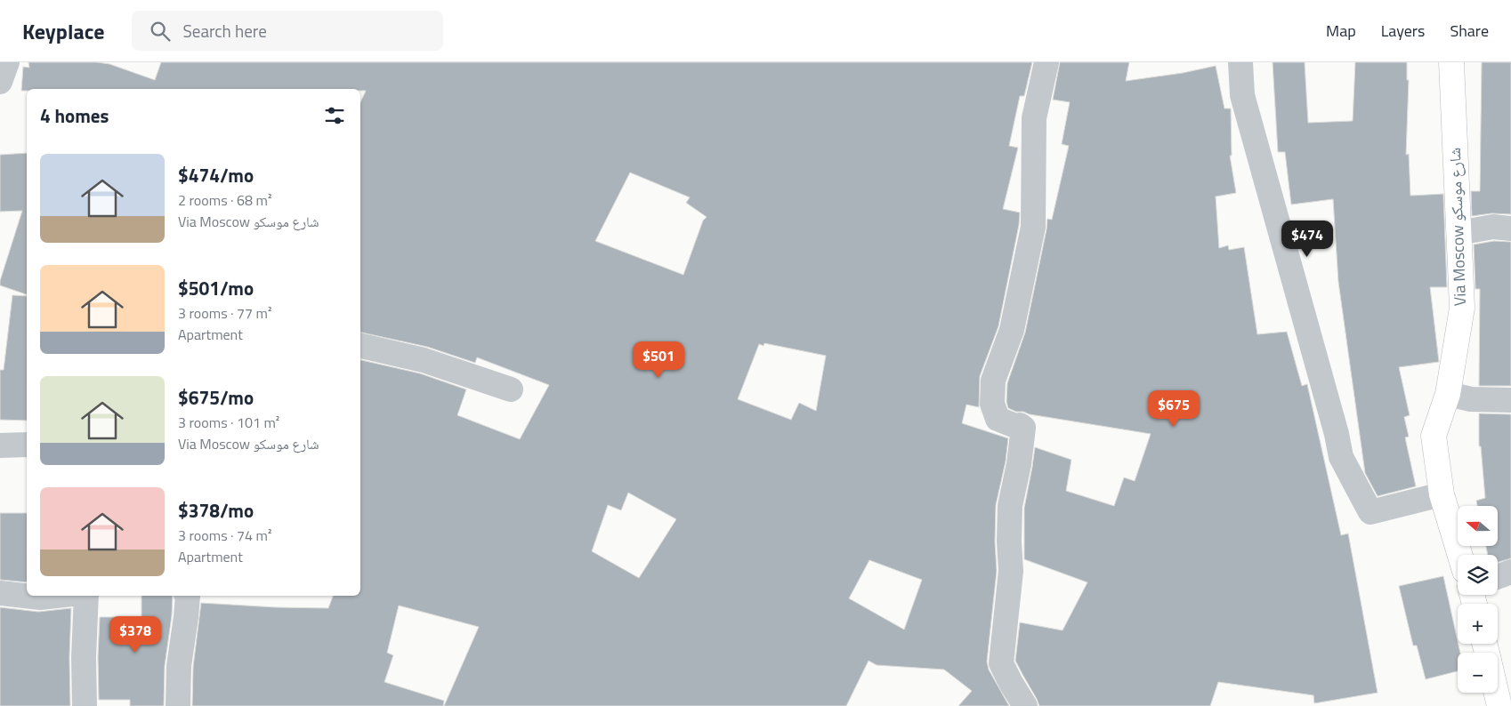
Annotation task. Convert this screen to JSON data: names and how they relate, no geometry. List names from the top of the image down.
{
  "streets": {
    "main road": ["Via Moscow شارع موسكو"]
  },
  "north": "left",
  "page": {
    "header": "Keyplace",
    "search": "Search here",
    "nav": ["Map", "Layers", "Share"],
    "heading": "4 homes",
    "list": [
      {
        "name": "$474/mo",
        "note": "2 rooms · 68 m² · Via Moscow شارع موسكو"
      },
      {
        "name": "$501/mo",
        "note": "3 rooms · 77 m² · Apartment"
      },
      {
        "name": "$675/mo",
        "note": "3 rooms · 101 m² · Via Moscow شارع موسكو"
      },
      {
        "name": "$378/mo",
        "note": "3 rooms · 74 m² · Apartment"
      }
    ],
    "price": [
      "$474",
      "$501",
      "$675",
      "$378"
    ],
    "map_buttons": ["+", "−"]
  }
}
